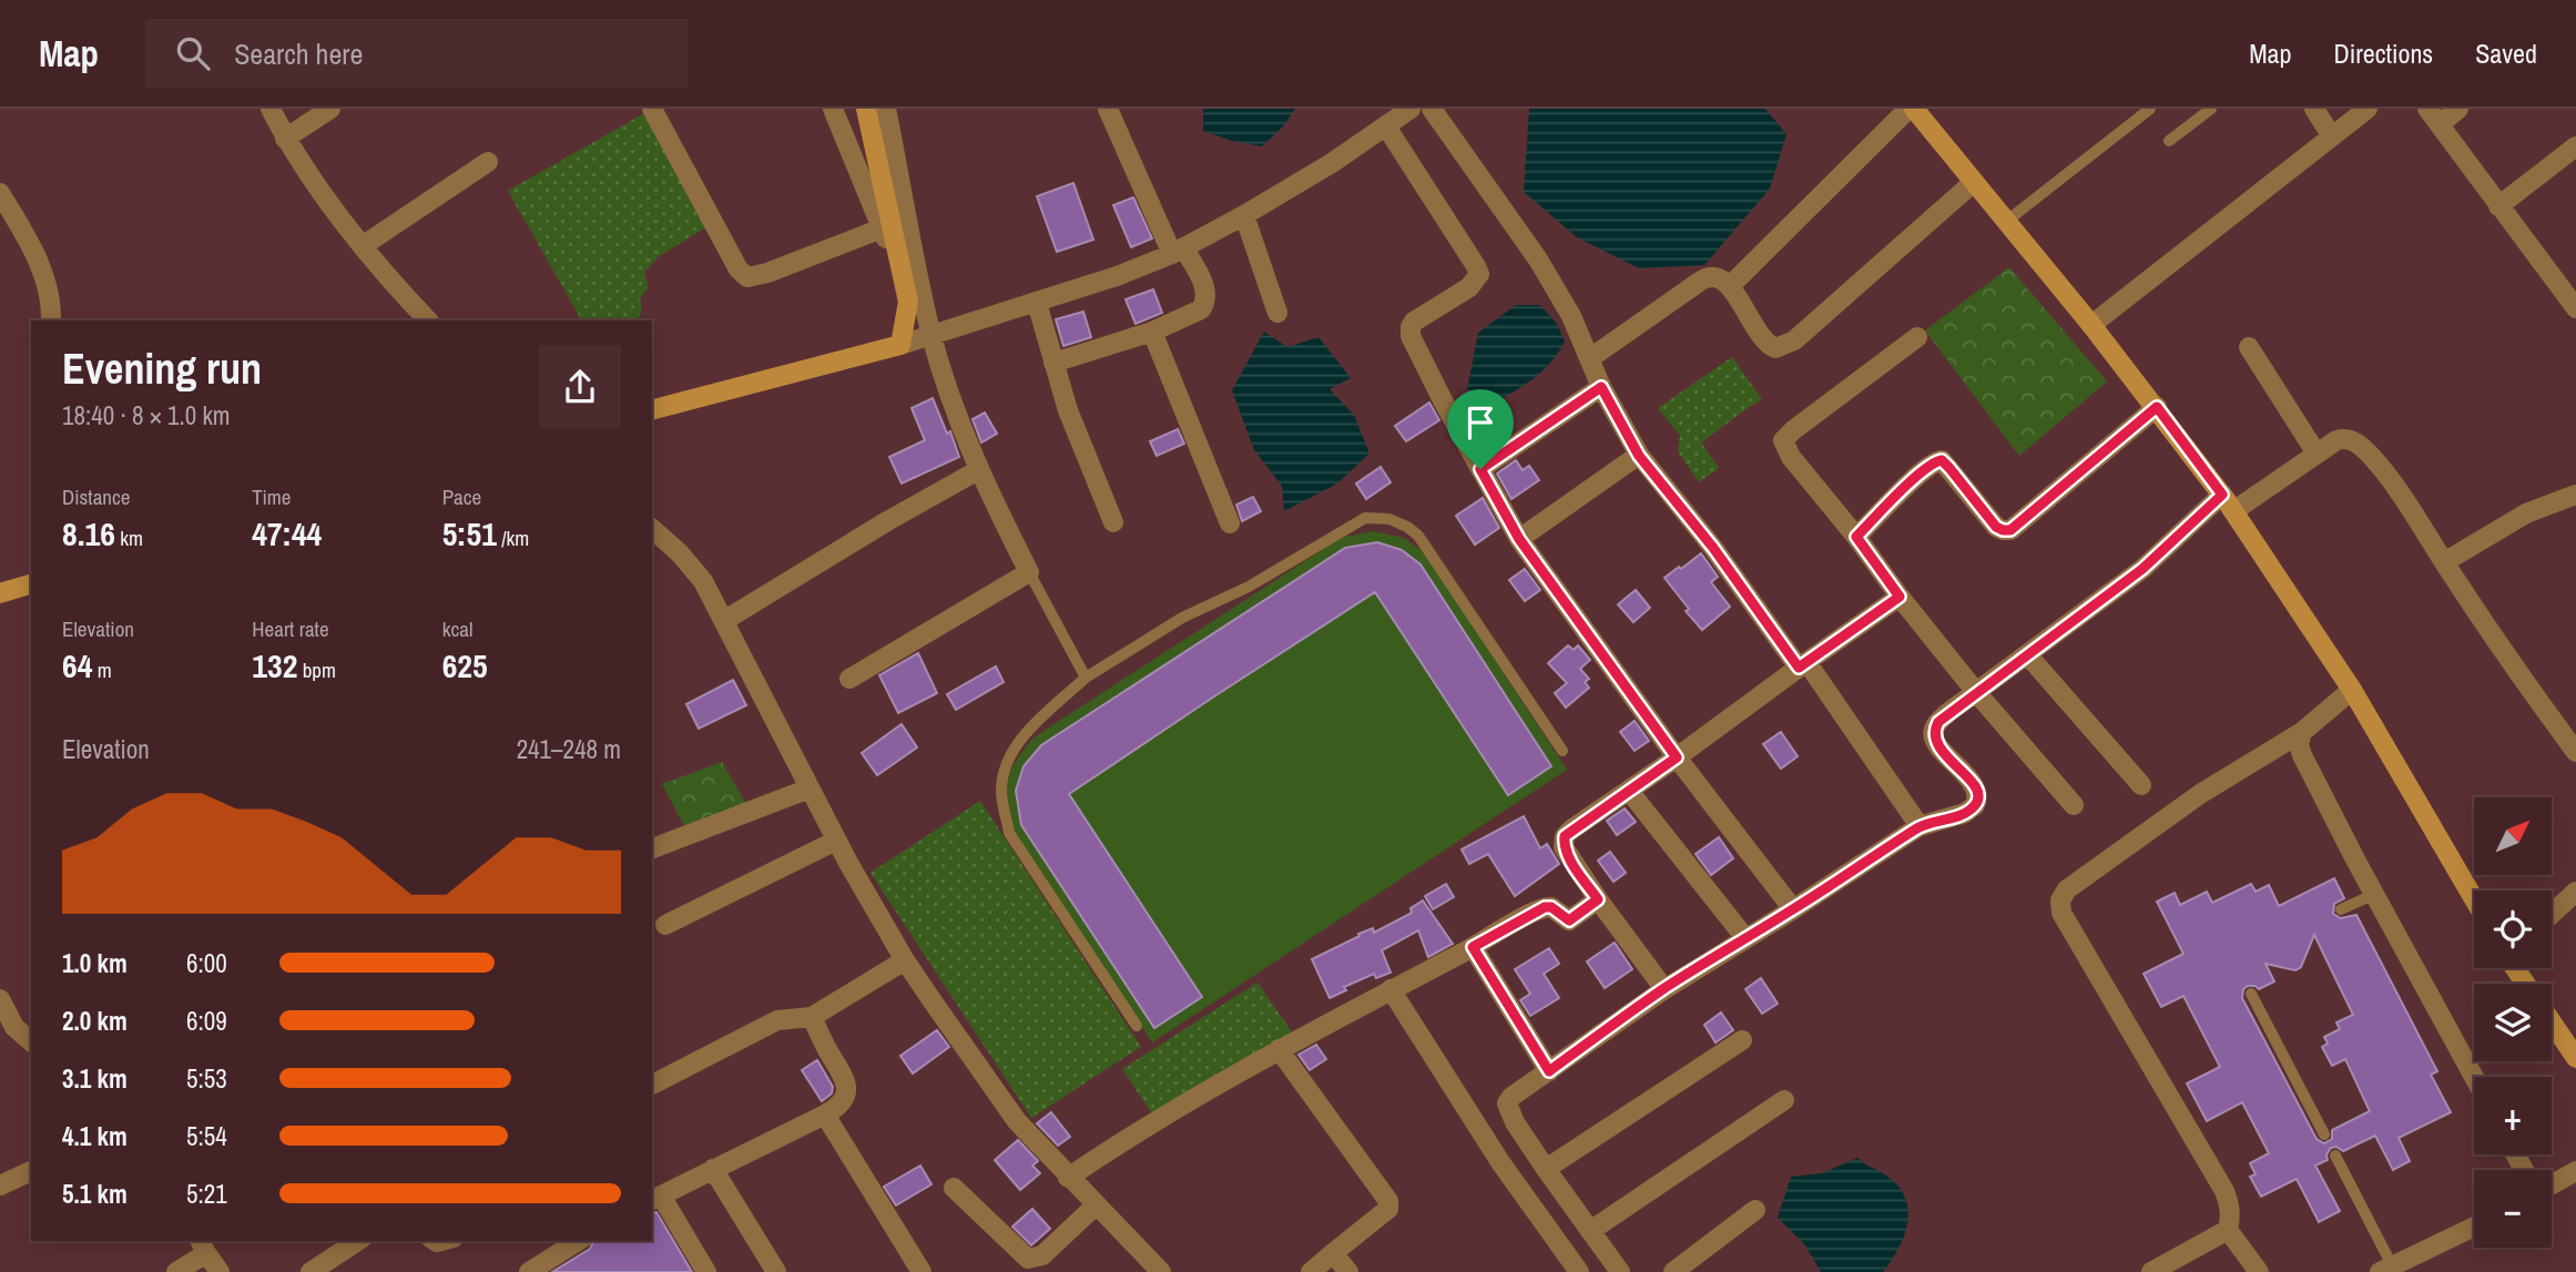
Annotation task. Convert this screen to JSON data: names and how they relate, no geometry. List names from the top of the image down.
{
  "north": "top right",
  "page": {
    "header": "Map",
    "search": "Search here",
    "nav": ["Map", "Directions", "Saved"],
    "heading": ["Evening run", "18:40 · 8 × 1.0 km"],
    "stats": [
      ["Distance", "8.16 km"],
      ["Time", "47:44"],
      ["Pace", "5:51 /km"],
      ["Elevation", "64 m"],
      ["Heart rate", "132 bpm"],
      ["kcal", "625"]
    ],
    "chart": ["Elevation", "241–248 m"],
    "map_buttons": ["+", "−"],
    "list": [
      {
        "name": "1.0 km",
        "note": "6:00"
      },
      {
        "name": "2.0 km",
        "note": "6:09"
      },
      {
        "name": "3.1 km",
        "note": "5:53"
      },
      {
        "name": "4.1 km",
        "note": "5:54"
      },
      {
        "name": "5.1 km",
        "note": "5:21"
      }
    ]
  }
}
